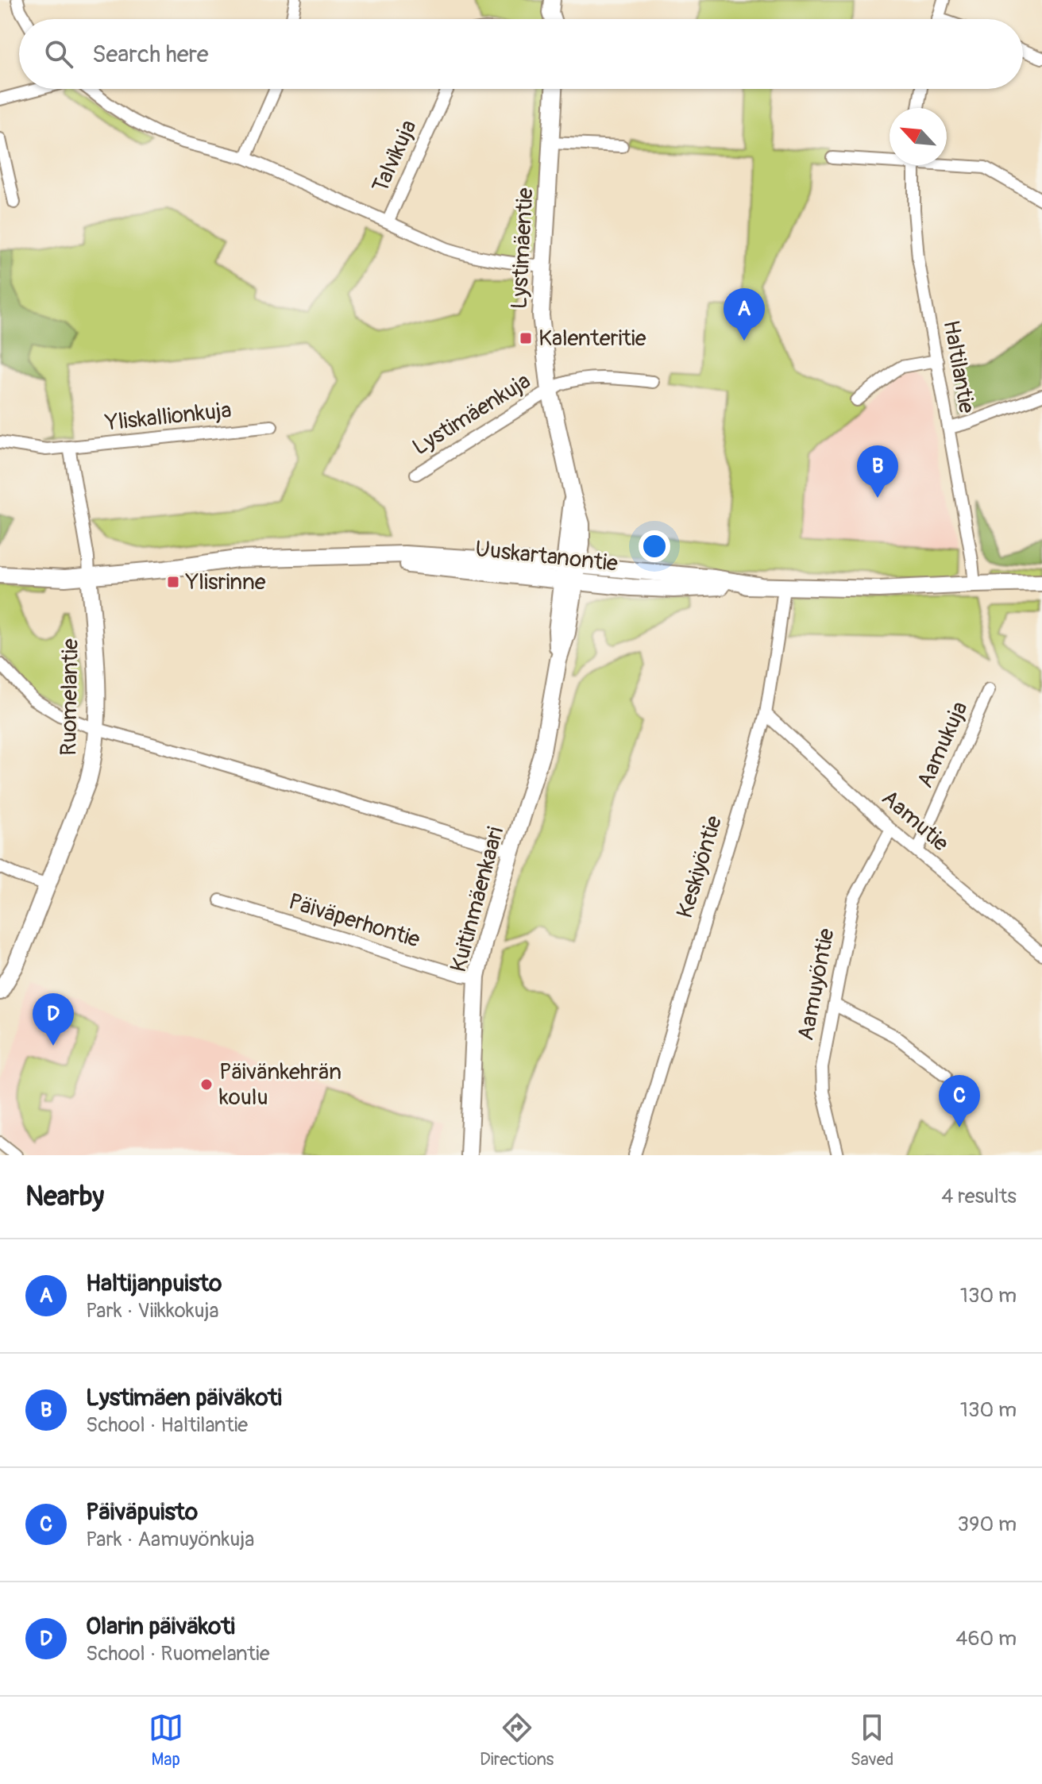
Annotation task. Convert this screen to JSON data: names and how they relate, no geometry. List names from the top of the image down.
{
  "streets": {
    "street": [
      "Talvikuja",
      "Lystimäentie",
      "Haltilantie",
      "Lystimäenkuja",
      "Yliskallionkuja",
      "Uuskartanontie",
      "Ruomelantie",
      "Aamukuja",
      "Aamutie",
      "Keskiyöntie",
      "Kuitinmäenkaari",
      "Päiväperhontie",
      "Aamuyöntie"
    ]
  },
  "crossings": [
    ["Lystimäentie", "Lystimäenkuja"],
    ["Lystimäentie", "Uuskartanontie"],
    ["Lystimäentie", "Kuitinmäenkaari"],
    ["Haltilantie", "Uuskartanontie"],
    ["Uuskartanontie", "Ruomelantie"],
    ["Uuskartanontie", "Keskiyöntie"],
    ["Uuskartanontie", "Kuitinmäenkaari"],
    ["Aamukuja", "Aamutie"],
    ["Aamutie", "Keskiyöntie"],
    ["Aamutie", "Aamuyöntie"],
    ["Kuitinmäenkaari", "Päiväperhontie"]
  ],
  "places": {
    "transit": ["Kalenteritie", "Ylisrinne"],
    "other": ["Päivänkehrän koulu"]
  },
  "north": "top left",
  "page": {
    "search": "Search here",
    "pins": [
      "A",
      "B",
      "D",
      "C"
    ],
    "heading": ["Nearby", "4 results"],
    "list": [
      {
        "mark": "A",
        "name": "Haltijanpuisto",
        "note": "Park · Viikkokuja",
        "value": "130 m"
      },
      {
        "mark": "B",
        "name": "Lystimäen päiväkoti",
        "note": "School · Haltilantie",
        "value": "130 m"
      },
      {
        "mark": "C",
        "name": "Päiväpuisto",
        "note": "Park · Aamuyönkuja",
        "value": "390 m"
      },
      {
        "mark": "D",
        "name": "Olarin päiväkoti",
        "note": "School · Ruomelantie",
        "value": "460 m"
      }
    ],
    "nav": ["Map", "Directions", "Saved"]
  }
}
